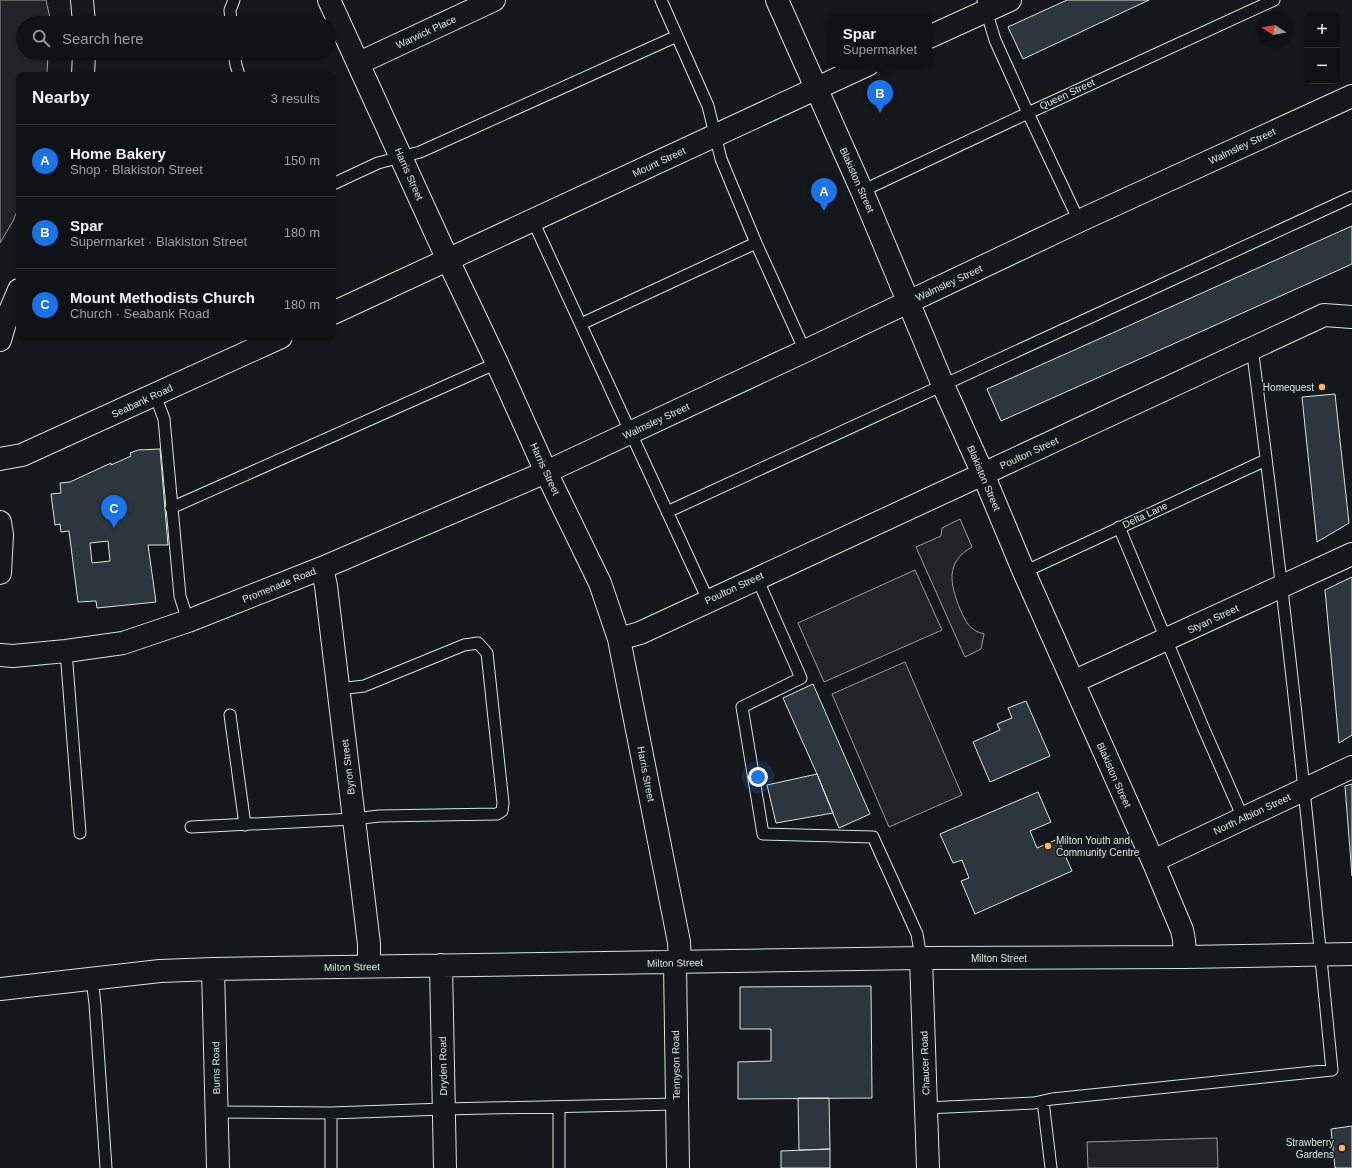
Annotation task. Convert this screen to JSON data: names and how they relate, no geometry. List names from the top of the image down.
{
  "streets": {
    "street": [
      "Warwick Place",
      "Walmsley Street",
      "Mount Street",
      "Harris Street",
      "Blakiston Street",
      "Seabank Road",
      "Poulton Street",
      "Promenade Road",
      "Styan Street",
      "Byron Street",
      "North Albion Street",
      "Milton Street",
      "Chaucer Road",
      "Tennyson Road",
      "Dryden Road",
      "Burns Road"
    ],
    "lane": ["Queen Street", "Delta Lane"]
  },
  "crossings": [
    ["Warwick Place", "Harris Street"],
    ["Queen Street", "Blakiston Street"],
    ["Walmsley Street", "Harris Street"],
    ["Walmsley Street", "Blakiston Street"],
    ["Walmsley Street", "Promenade Road"],
    ["Mount Street", "Harris Street"],
    ["Mount Street", "Blakiston Street"],
    ["Harris Street", "Poulton Street"],
    ["Harris Street", "Promenade Road"],
    ["Harris Street", "Milton Street"],
    ["Harris Street", "Tennyson Road"],
    ["Blakiston Street", "Poulton Street"],
    ["Blakiston Street", "Delta Lane"],
    ["Blakiston Street", "Styan Street"],
    ["Blakiston Street", "North Albion Street"],
    ["Blakiston Street", "Milton Street"],
    ["Promenade Road", "Byron Street"],
    ["Byron Street", "Milton Street"],
    ["Milton Street", "Chaucer Road"],
    ["Milton Street", "Tennyson Road"],
    ["Milton Street", "Dryden Road"],
    ["Milton Street", "Burns Road"]
  ],
  "places": ["Homequest", "Milton Youth and Community Centre", "Strawberry Gardens"],
  "north": "left",
  "page": {
    "map_buttons": ["+", "−"],
    "popup": ["Spar", "Supermarket"],
    "search": "Search here",
    "heading": ["Nearby", "3 results"],
    "pins": ["B", "A", "C"],
    "list": [
      {
        "mark": "A",
        "name": "Home Bakery",
        "note": "Shop · Blakiston Street",
        "value": "150 m"
      },
      {
        "mark": "B",
        "name": "Spar",
        "note": "Supermarket · Blakiston Street",
        "value": "180 m"
      },
      {
        "mark": "C",
        "name": "Mount Methodists Church",
        "note": "Church · Seabank Road",
        "value": "180 m"
      }
    ]
  }
}
